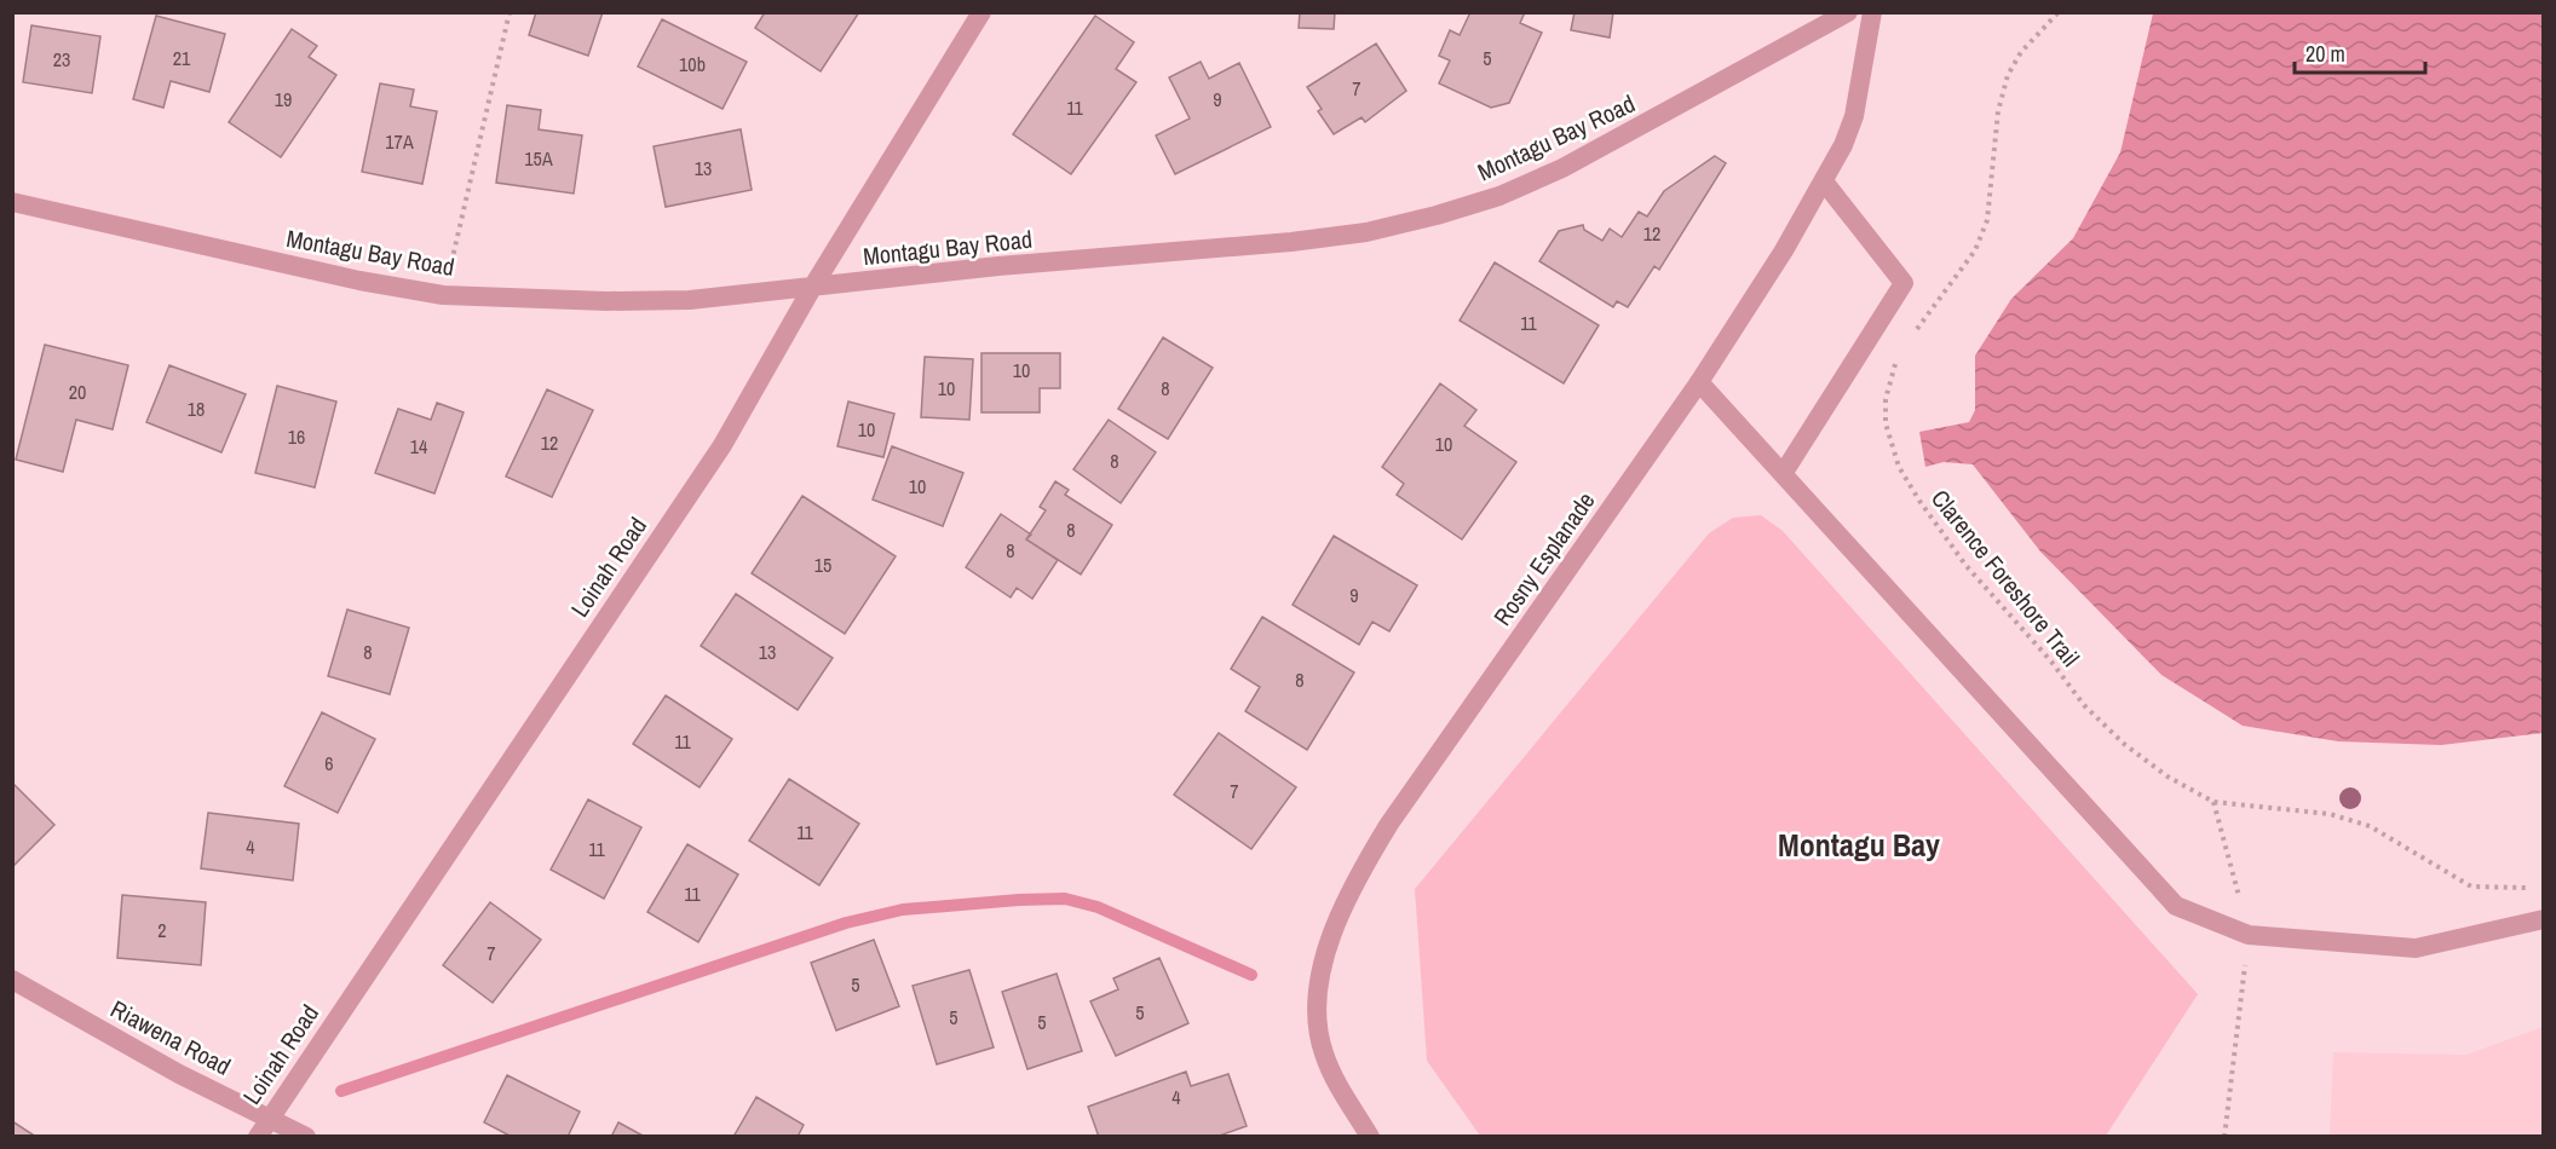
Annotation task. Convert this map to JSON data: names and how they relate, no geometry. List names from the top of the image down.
{
  "streets": {
    "street": [
      "Montagu Bay Road",
      "Rosny Esplanade",
      "Loinah Road",
      "Riawena Road"
    ],
    "path": ["Clarence Foreshore Trail"]
  },
  "crossings": [
    ["Montagu Bay Road", "Loinah Road"],
    ["Loinah Road", "Riawena Road"]
  ],
  "districts": ["Montagu Bay"],
  "house_numbers": [
    "21",
    "5",
    "23",
    "10b",
    "7",
    "19",
    "9",
    "11",
    "17A",
    "15A",
    "13",
    "12",
    "11",
    "10",
    "10",
    "8",
    "20",
    "18",
    "10",
    "16",
    "12",
    "10",
    "14",
    "8",
    "10",
    "8",
    "8",
    "15",
    "9",
    "8",
    "13",
    "8",
    "11",
    "6",
    "7",
    "11",
    "4",
    "11",
    "11",
    "2",
    "7",
    "5",
    "5",
    "5",
    "5",
    "4"
  ],
  "scale_bar": "20 m"
}
